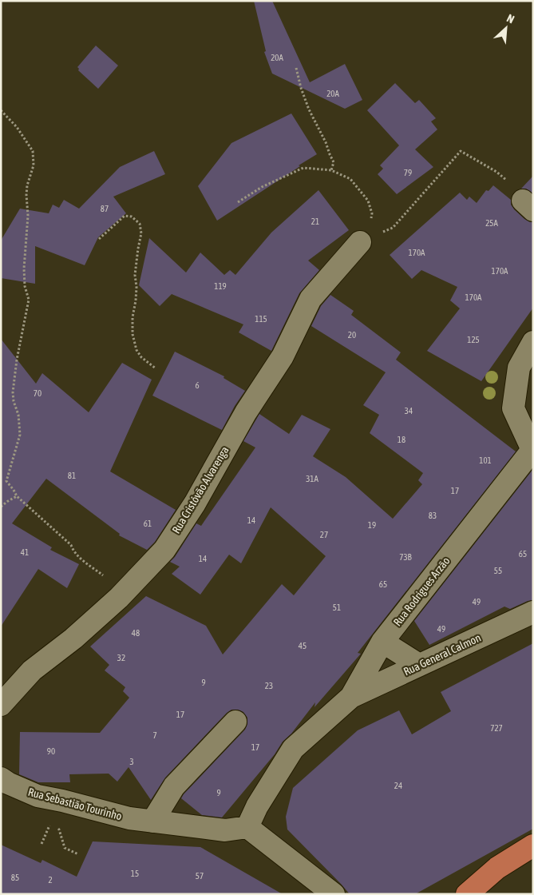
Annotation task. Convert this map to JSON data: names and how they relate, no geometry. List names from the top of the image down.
{
  "streets": {
    "street": [
      "Rua Cristóvão Alvarenga",
      "Rua Rodrigues Arzão",
      "Rua General Calmon",
      "Rua Sebastião Tourinho"
    ]
  },
  "crossings": [
    ["Rua Rodrigues Arzão", "Rua General Calmon"],
    ["Rua Rodrigues Arzão", "Rua Sebastião Tourinho"]
  ],
  "house_numbers": [
    "20A",
    "20A",
    "79",
    "87",
    "21",
    "25A",
    "170A",
    "170A",
    "119",
    "170A",
    "115",
    "20",
    "125",
    "6",
    "70",
    "34",
    "18",
    "101",
    "81",
    "31A",
    "17",
    "83",
    "14",
    "61",
    "19",
    "27",
    "41",
    "65",
    "73B",
    "14",
    "55",
    "65",
    "49",
    "51",
    "49",
    "48",
    "45",
    "32",
    "9",
    "23",
    "17",
    "727",
    "7",
    "17",
    "90",
    "3",
    "24",
    "9",
    "15",
    "57",
    "85",
    "2"
  ],
  "north": "top right"
}
